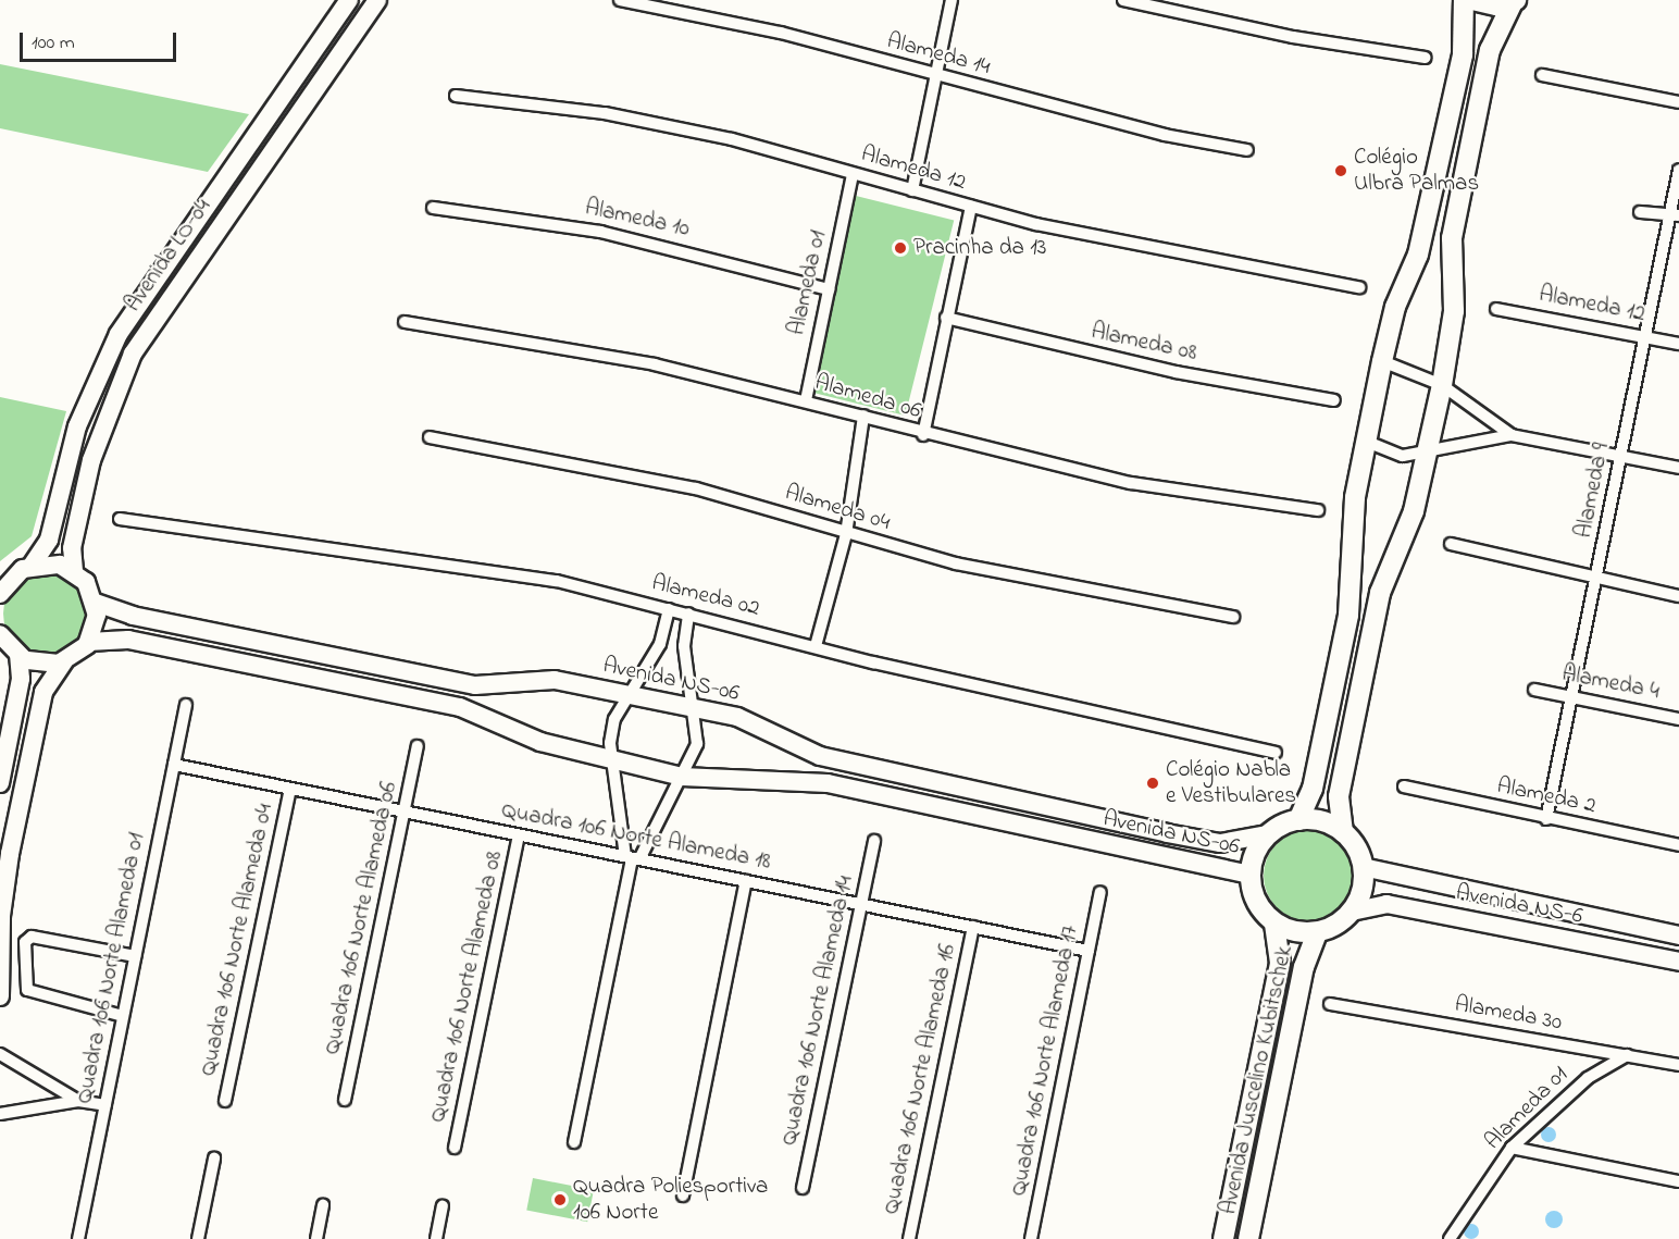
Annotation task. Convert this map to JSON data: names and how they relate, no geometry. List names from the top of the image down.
{
  "streets": {
    "main road": ["Avenida Juscelino Kubitschek"],
    "street": [
      "Alameda 14",
      "Alameda 12",
      "Alameda 10",
      "Avenida LO-04",
      "Alameda 01",
      "Alameda 08",
      "Alameda 06",
      "Alameda 9",
      "Alameda 04",
      "Alameda 02",
      "Avenida NS-06",
      "Alameda 4",
      "Alameda 2",
      "Quadra 106 Norte Alameda 18",
      "Avenida NS-6",
      "Quadra 106 Norte Alameda 06",
      "Quadra 106 Norte Alameda 04",
      "Quadra 106 Norte Alameda 01",
      "Quadra 106 Norte Alameda 08",
      "Quadra 106 Norte Alameda 14",
      "Alameda 30",
      "Quadra 106 Norte Alameda 17",
      "Quadra 106 Norte Alameda 16"
    ]
  },
  "crossings": [
    ["Alameda 12", "Alameda 01"],
    ["Alameda 12", "Alameda 9"],
    ["Alameda 10", "Alameda 01"],
    ["Alameda 01", "Alameda 06"],
    ["Alameda 01", "Alameda 30"],
    ["Alameda 9", "Alameda 4"],
    ["Alameda 9", "Alameda 2"],
    ["Avenida NS-06", "Avenida NS-6"],
    ["Avenida NS-06", "Avenida Juscelino Kubitschek"],
    ["Quadra 106 Norte Alameda 18", "Quadra 106 Norte Alameda 06"],
    ["Quadra 106 Norte Alameda 18", "Quadra 106 Norte Alameda 04"],
    ["Quadra 106 Norte Alameda 18", "Quadra 106 Norte Alameda 01"],
    ["Quadra 106 Norte Alameda 18", "Quadra 106 Norte Alameda 08"],
    ["Quadra 106 Norte Alameda 18", "Quadra 106 Norte Alameda 14"],
    ["Quadra 106 Norte Alameda 18", "Quadra 106 Norte Alameda 17"],
    ["Quadra 106 Norte Alameda 18", "Quadra 106 Norte Alameda 16"],
    ["Avenida NS-6", "Avenida Juscelino Kubitschek"]
  ],
  "places": [
    "Colégio Ulbra Palmas",
    "Pracinha da 13",
    "Colégio Nabla e Vestibulares",
    "Quadra Poliesportiva 106 Norte"
  ],
  "scale_bar": "100 m"
}
